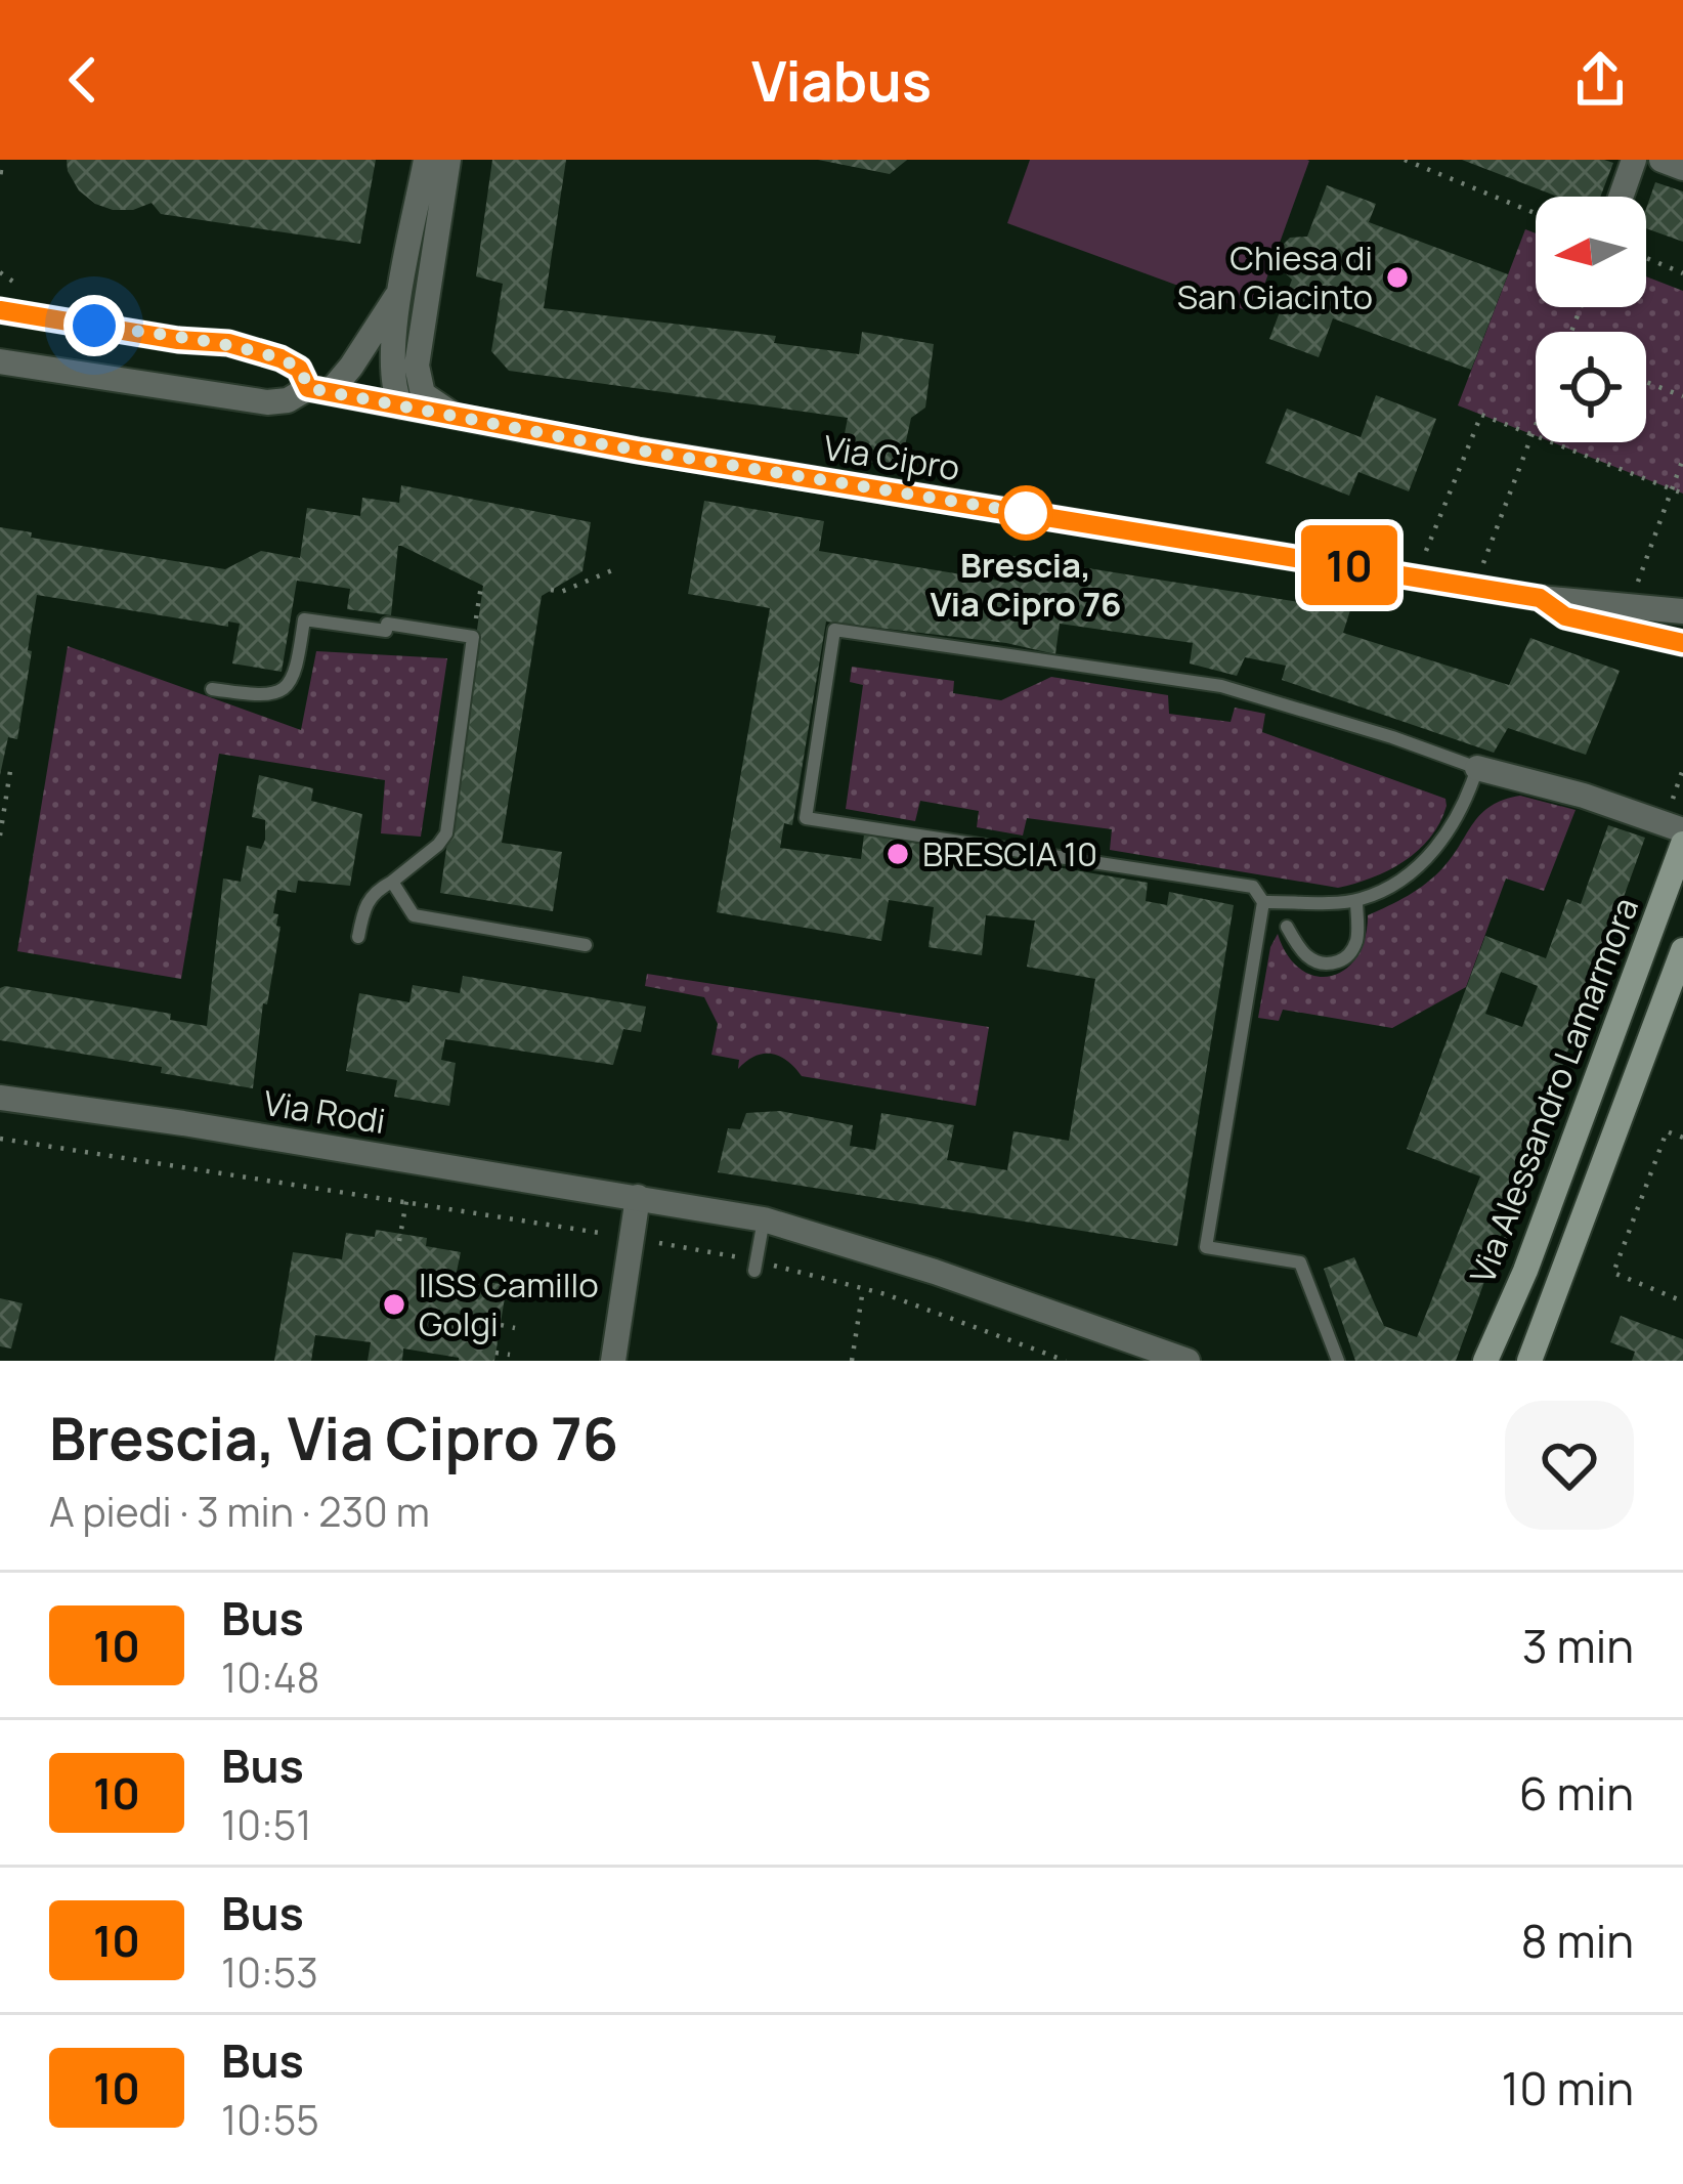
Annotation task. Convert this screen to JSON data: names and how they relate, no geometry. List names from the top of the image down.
{
  "streets": {
    "main road": ["Via Alessandro Lamarmora"],
    "street": ["Via Cipro", "Via Rodi"]
  },
  "places": [
    "Chiesa di San Giacinto",
    "Brescia, Via Cipro 76",
    "BRESCIA 10",
    "IISS Camillo Golgi"
  ],
  "lines": ["bus line 10"],
  "north": "left",
  "page": {
    "header": "Viabus",
    "on_map": "10",
    "heading": ["Brescia, Via Cipro 76", "A piedi · 3 min · 230 m"],
    "list": [
      {
        "mark": "10",
        "name": "Bus",
        "note": "10:48",
        "value": "3 min"
      },
      {
        "mark": "10",
        "name": "Bus",
        "note": "10:51",
        "value": "6 min"
      },
      {
        "mark": "10",
        "name": "Bus",
        "note": "10:53",
        "value": "8 min"
      },
      {
        "mark": "10",
        "name": "Bus",
        "note": "10:55",
        "value": "10 min"
      }
    ]
  }
}
